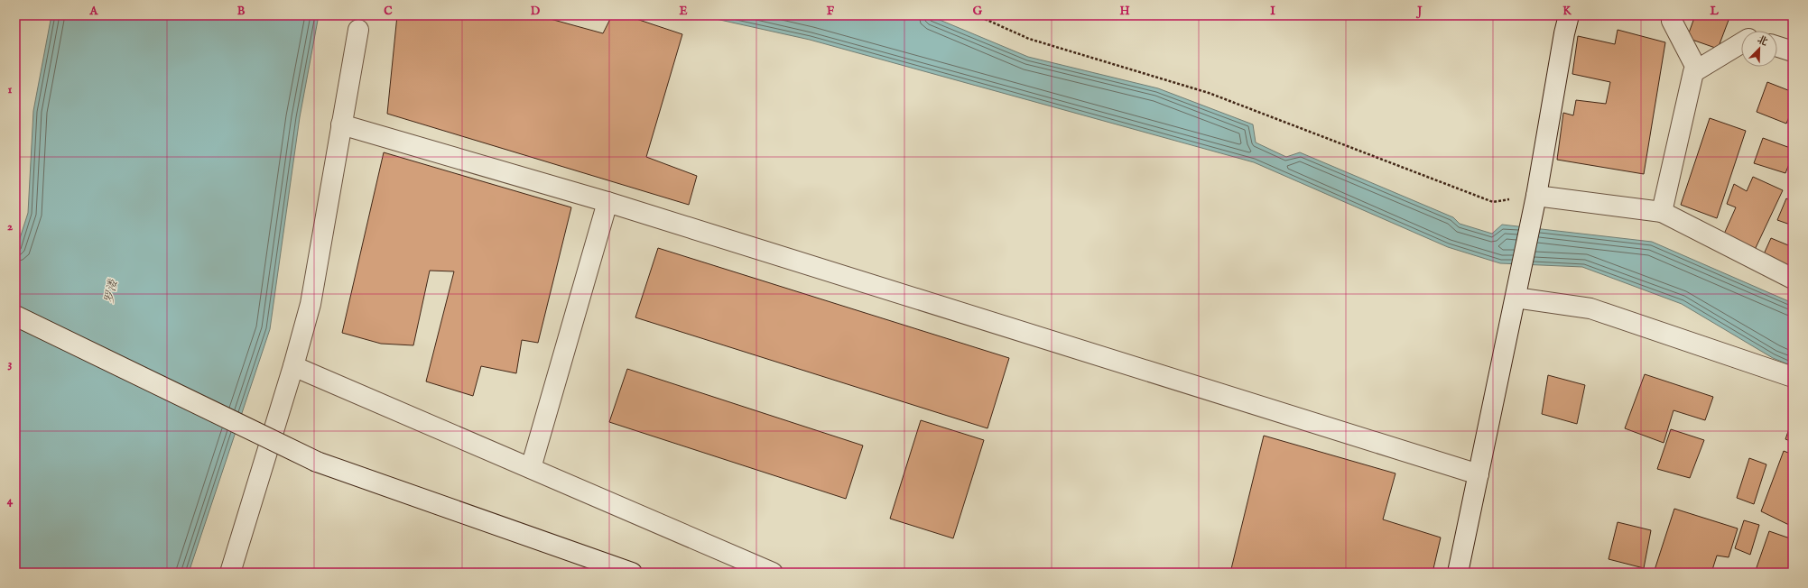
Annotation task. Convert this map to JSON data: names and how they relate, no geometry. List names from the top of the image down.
{
  "water": ["罗溇"],
  "north": "top right",
  "grid": {
    "columns": [
      "A",
      "B",
      "C",
      "D",
      "E",
      "F",
      "G",
      "H",
      "I",
      "J",
      "K",
      "L"
    ],
    "rows": [
      "1",
      "2",
      "3",
      "4"
    ]
  }
}
